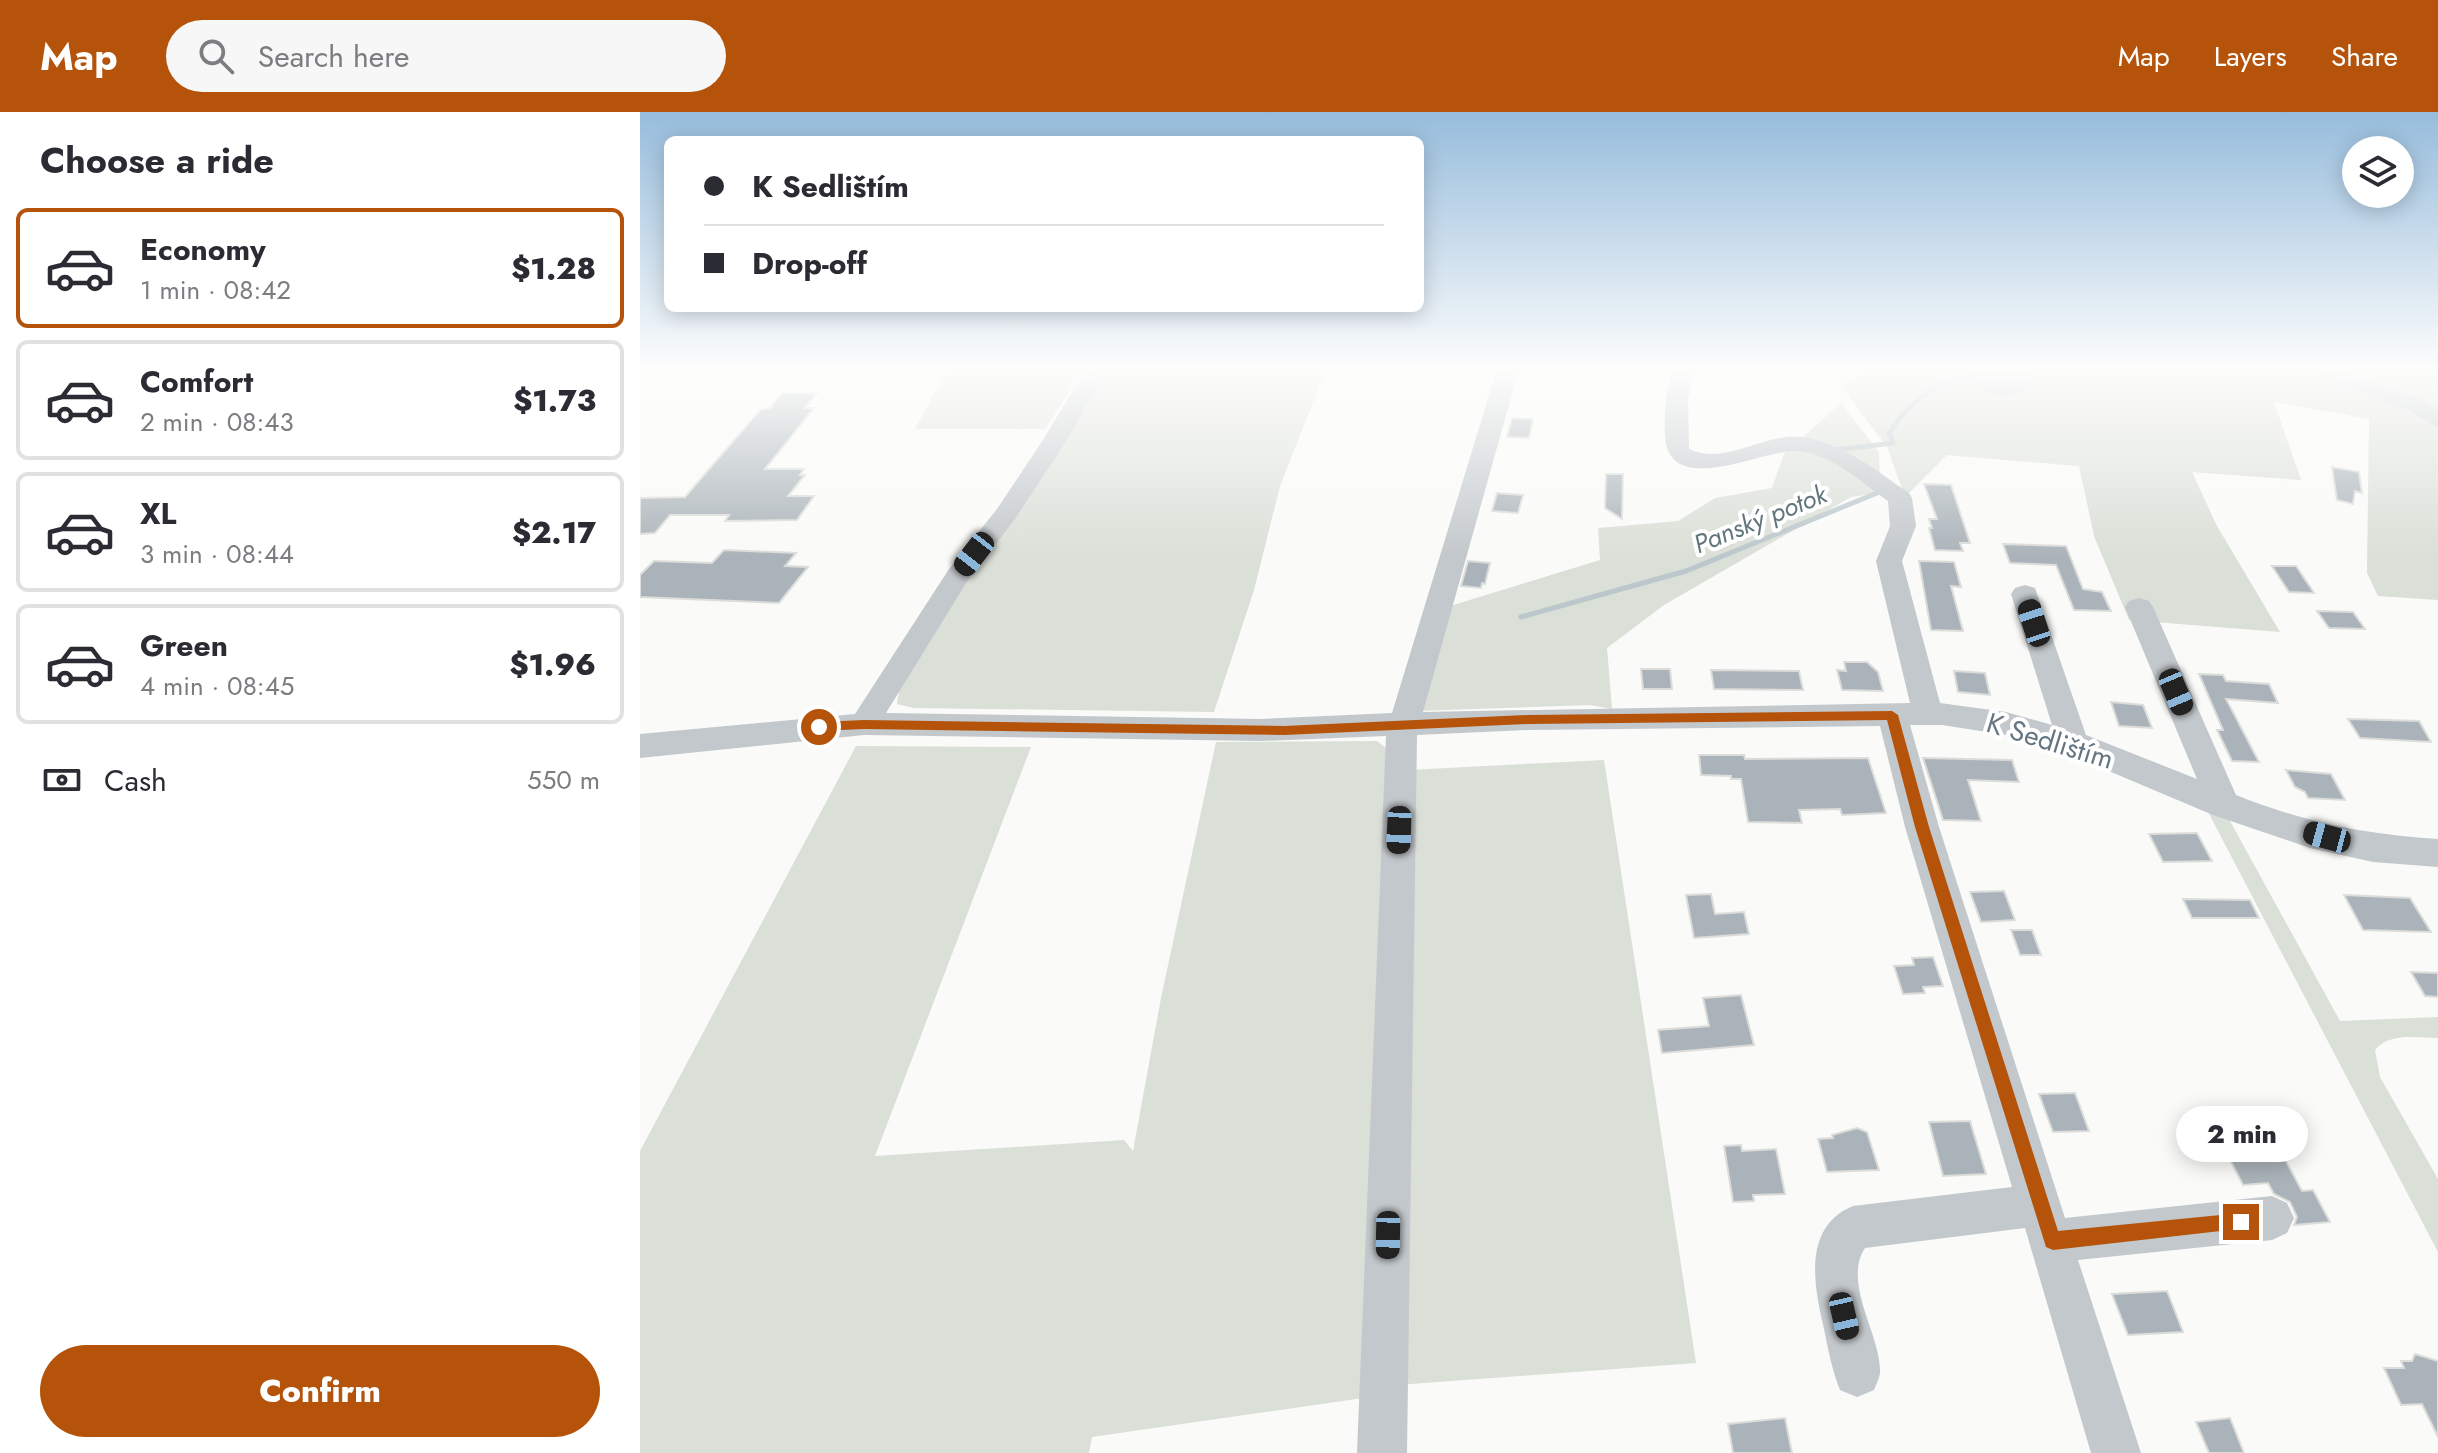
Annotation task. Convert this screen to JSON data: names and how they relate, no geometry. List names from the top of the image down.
{
  "streets": {
    "street": ["K Sedlištím"]
  },
  "water": ["Panský potok"],
  "page": {
    "header": "Map",
    "search": "Search here",
    "nav": ["Map", "Layers", "Share"],
    "heading": "Choose a ride",
    "banner": ["K Sedlištím", "Drop-off"],
    "list": [
      {
        "name": "Economy",
        "note": "1 min · 08:42",
        "value": "$1.28"
      },
      {
        "name": "Comfort",
        "note": "2 min · 08:43",
        "value": "$1.73"
      },
      {
        "name": "XL",
        "note": "3 min · 08:44",
        "value": "$2.17"
      },
      {
        "name": "Green",
        "note": "4 min · 08:45",
        "value": "$1.96"
      }
    ],
    "pay": ["Cash", "550 m"],
    "bubble": "2 min",
    "buttons": "Confirm"
  }
}
